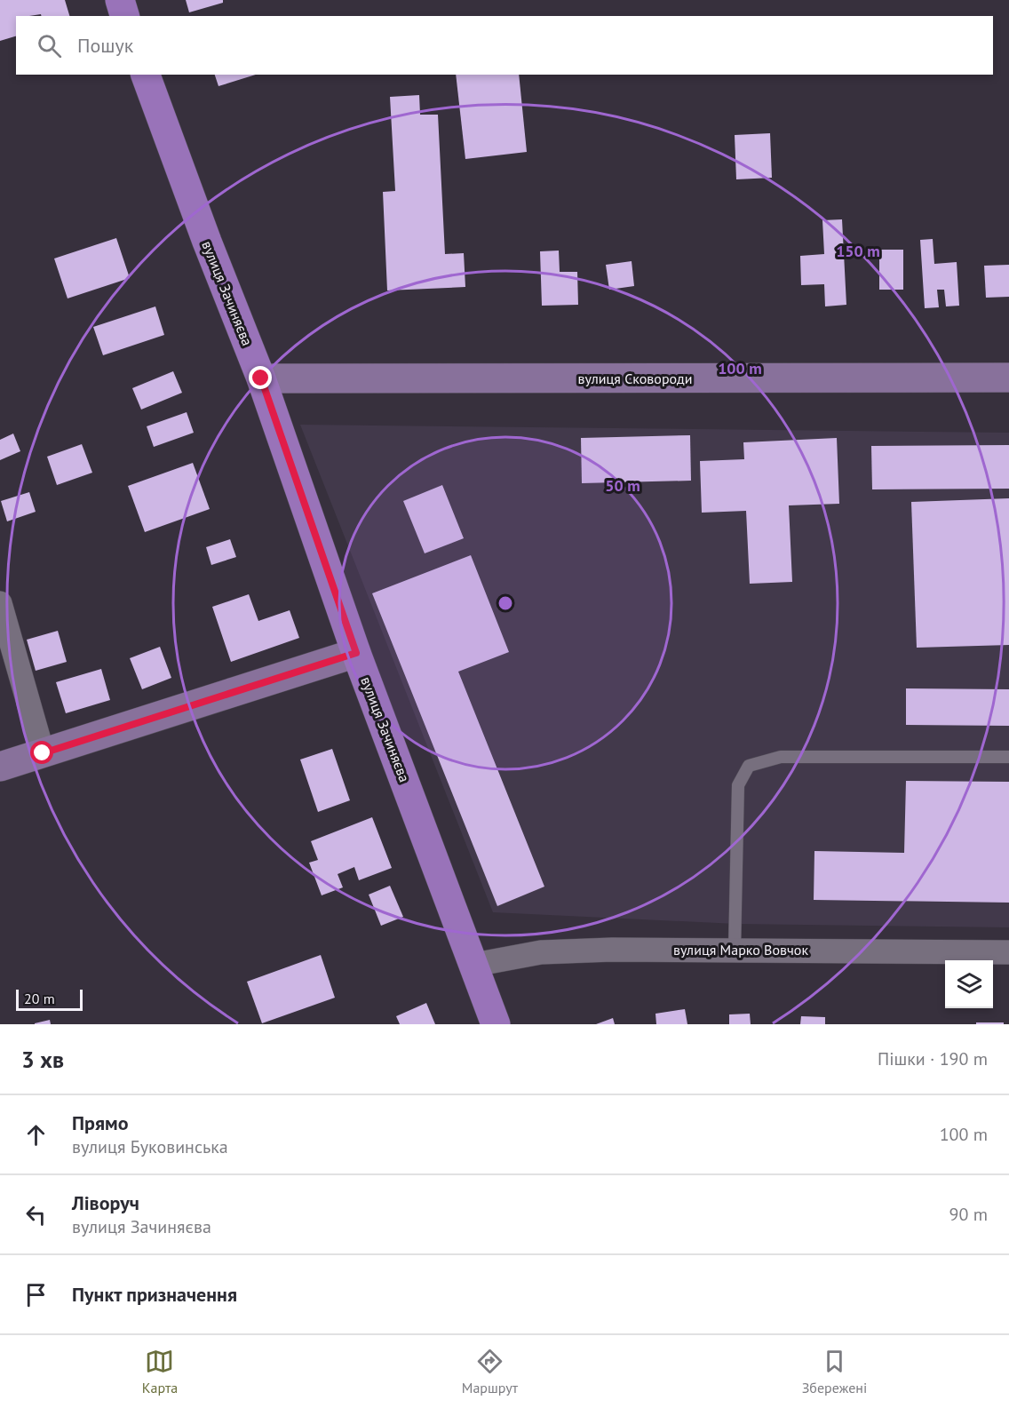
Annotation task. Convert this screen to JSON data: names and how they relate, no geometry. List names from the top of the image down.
{
  "streets": {
    "main road": ["вулиця Зачиняєва"],
    "street": ["вулиця Сковороди", "вулиця Марко Вовчок"]
  },
  "crossings": [
    ["вулиця Зачиняєва", "вулиця Сковороди"],
    ["вулиця Зачиняєва", "вулиця Марко Вовчок"]
  ],
  "scale_bar": "20 m",
  "page": {
    "search": "Пошук",
    "scale": "20 m",
    "heading": ["3 хв", "Пішки · 190 m"],
    "list": [
      ["Прямо", "вулиця Буковинська", "100 m"],
      ["Ліворуч", "вулиця Зачиняєва", "90 m"],
      "Пункт призначення"
    ],
    "nav": ["Карта", "Маршрут", "Збережені"]
  },
  "rings": ["150 m", "100 m", "50 m"]
}
